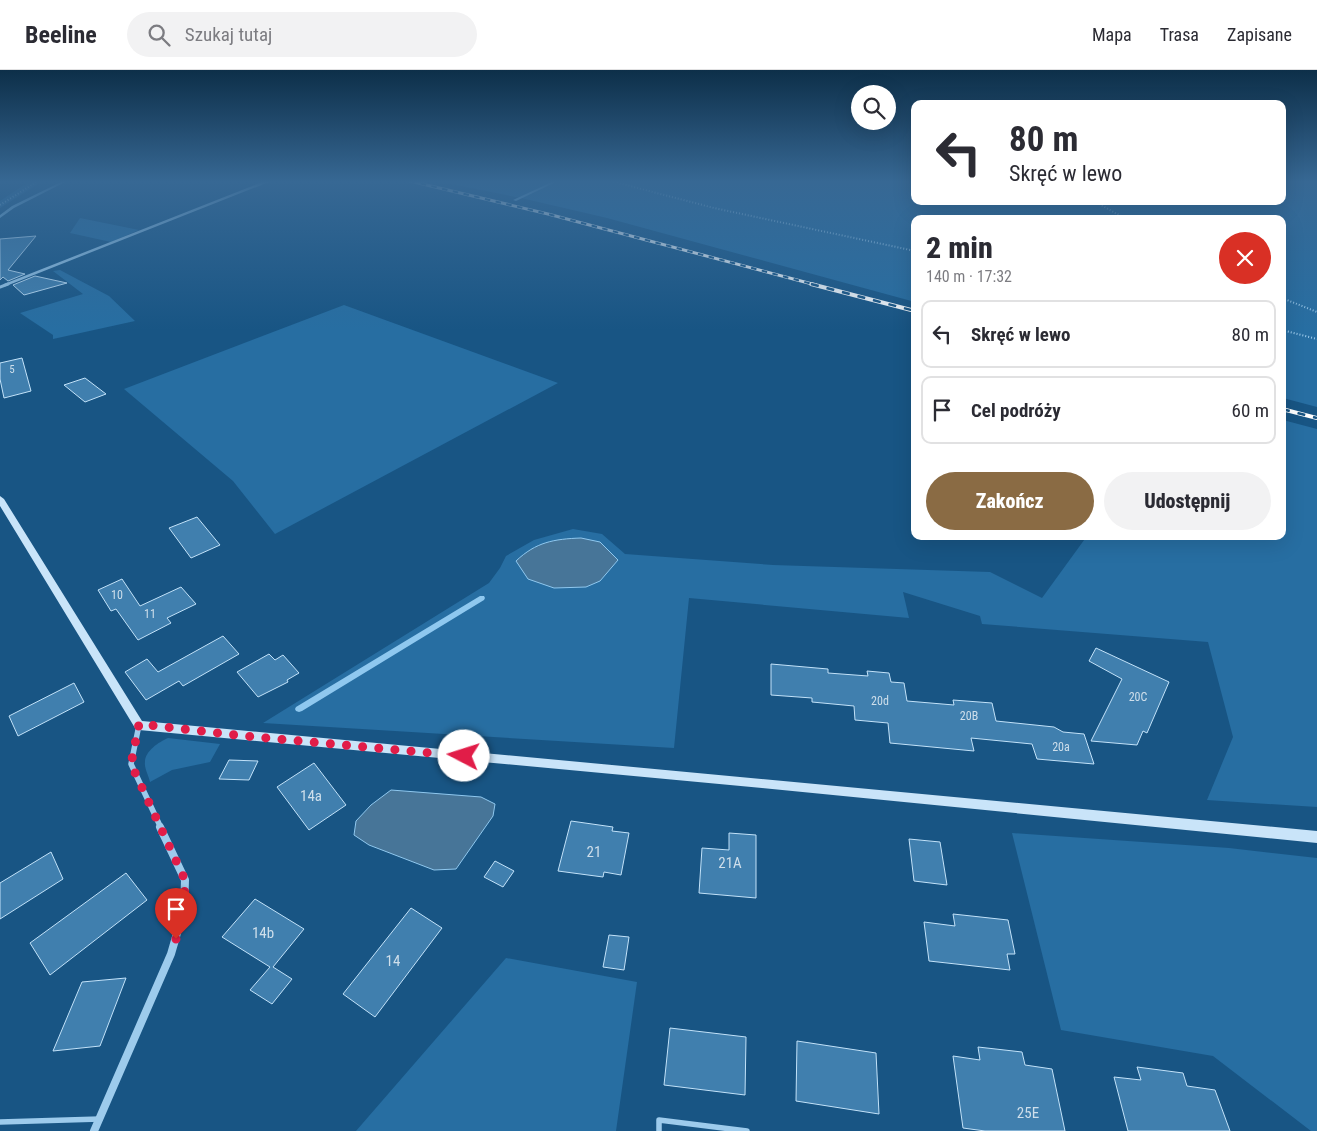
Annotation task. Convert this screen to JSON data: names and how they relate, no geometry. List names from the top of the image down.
{
  "house_numbers": [
    "5",
    "10",
    "11",
    "20C",
    "20d",
    "20B",
    "20a",
    "14a",
    "21",
    "21A",
    "14b",
    "14",
    "25E"
  ],
  "page": {
    "header": "Beeline",
    "search": "Szukaj tutaj",
    "nav": ["Mapa", "Trasa", "Zapisane"],
    "turn": ["80 m", "Skręć w lewo"],
    "heading": ["2 min", "140 m · 17:32"],
    "list": [
      {
        "name": "Skręć w lewo",
        "value": "80 m"
      },
      {
        "name": "Cel podróży",
        "value": "60 m"
      }
    ],
    "buttons": ["Zakończ", "Udostępnij"]
  }
}
